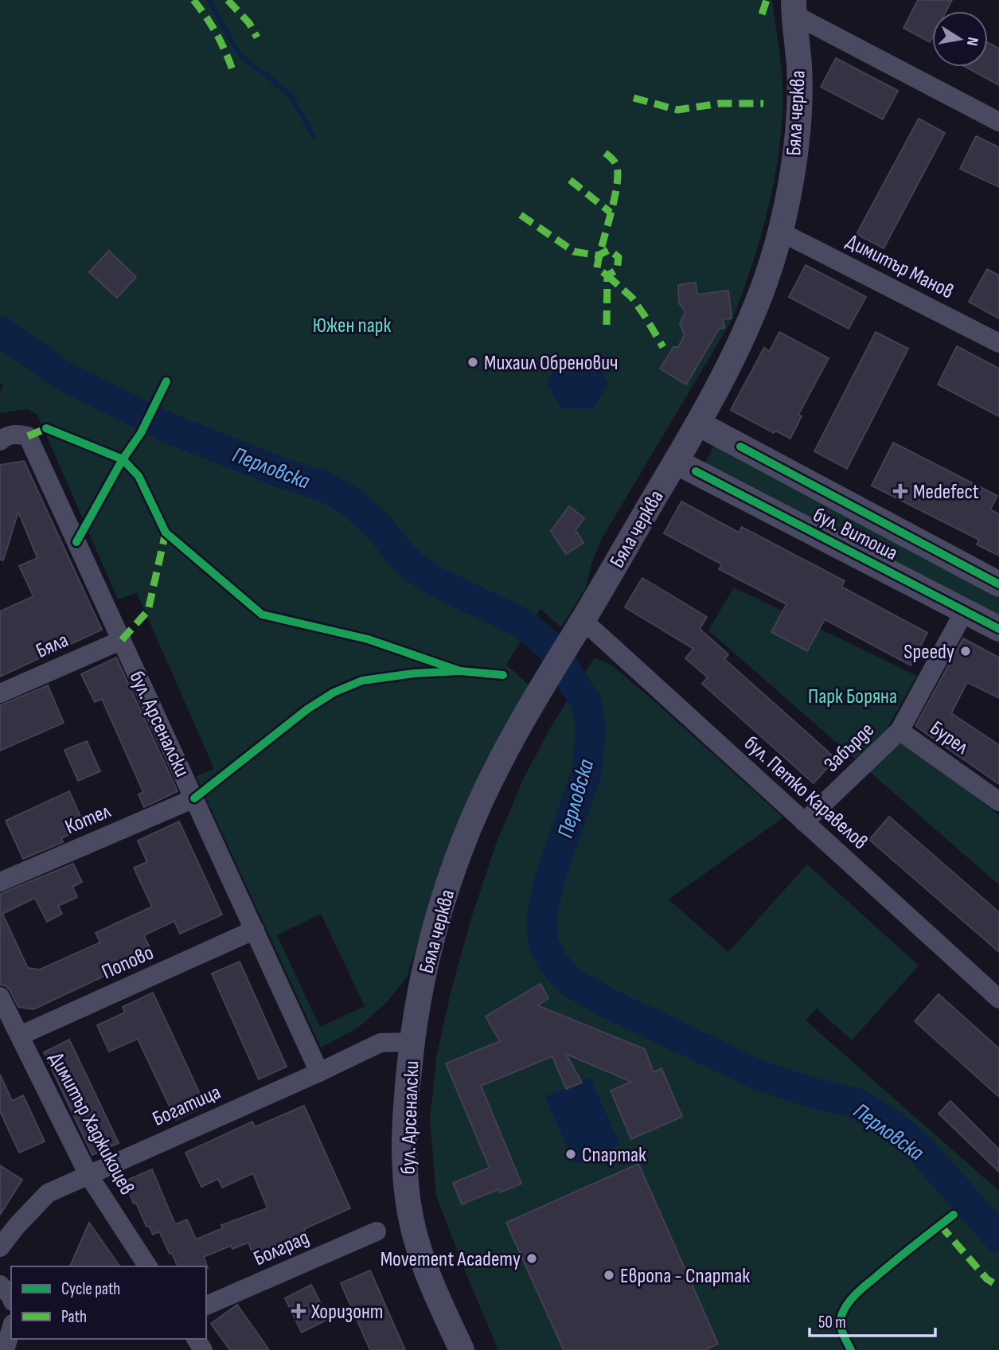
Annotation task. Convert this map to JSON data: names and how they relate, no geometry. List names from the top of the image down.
{
  "streets": {
    "street": [
      "Бяла черква",
      "Димитър Манов",
      "бул. Витоша",
      "Бяла",
      "бул. Арсеналски",
      "Бурел",
      "Забърде",
      "бул. Петко Каравелов",
      "Котел",
      "Попово",
      "Богатица",
      "Димитър Хаджикоцев",
      "Болград"
    ]
  },
  "crossings": [
    ["Бяла черква", "Димитър Манов"],
    ["Бяла черква", "бул. Витоша"],
    ["Бяла черква", "бул. Арсеналски"],
    ["Бяла черква", "бул. Петко Каравелов"],
    ["Бяла черква", "Богатица"],
    ["бул. Витоша", "Забърде"],
    ["Бяла", "бул. Арсеналски"],
    ["бул. Арсеналски", "Котел"],
    ["бул. Арсеналски", "Попово"],
    ["бул. Арсеналски", "Богатица"],
    ["Бурел", "Забърде"],
    ["Забърде", "бул. Петко Каравелов"],
    ["Попово", "Димитър Хаджикоцев"],
    ["Богатица", "Димитър Хаджикоцев"]
  ],
  "water": ["Перловска"],
  "parks": ["Южен парк", "Парк Боряна"],
  "places": {
    "other": [
      "Михаил Обренович",
      "Speedy",
      "Спартак",
      "Movement Academy",
      "Европа - Спартак"
    ],
    "health": ["Medefect", "Хоризонт"]
  },
  "legend": ["Cycle path", "Path"],
  "scale_bar": "50 m",
  "north": "right"
}
